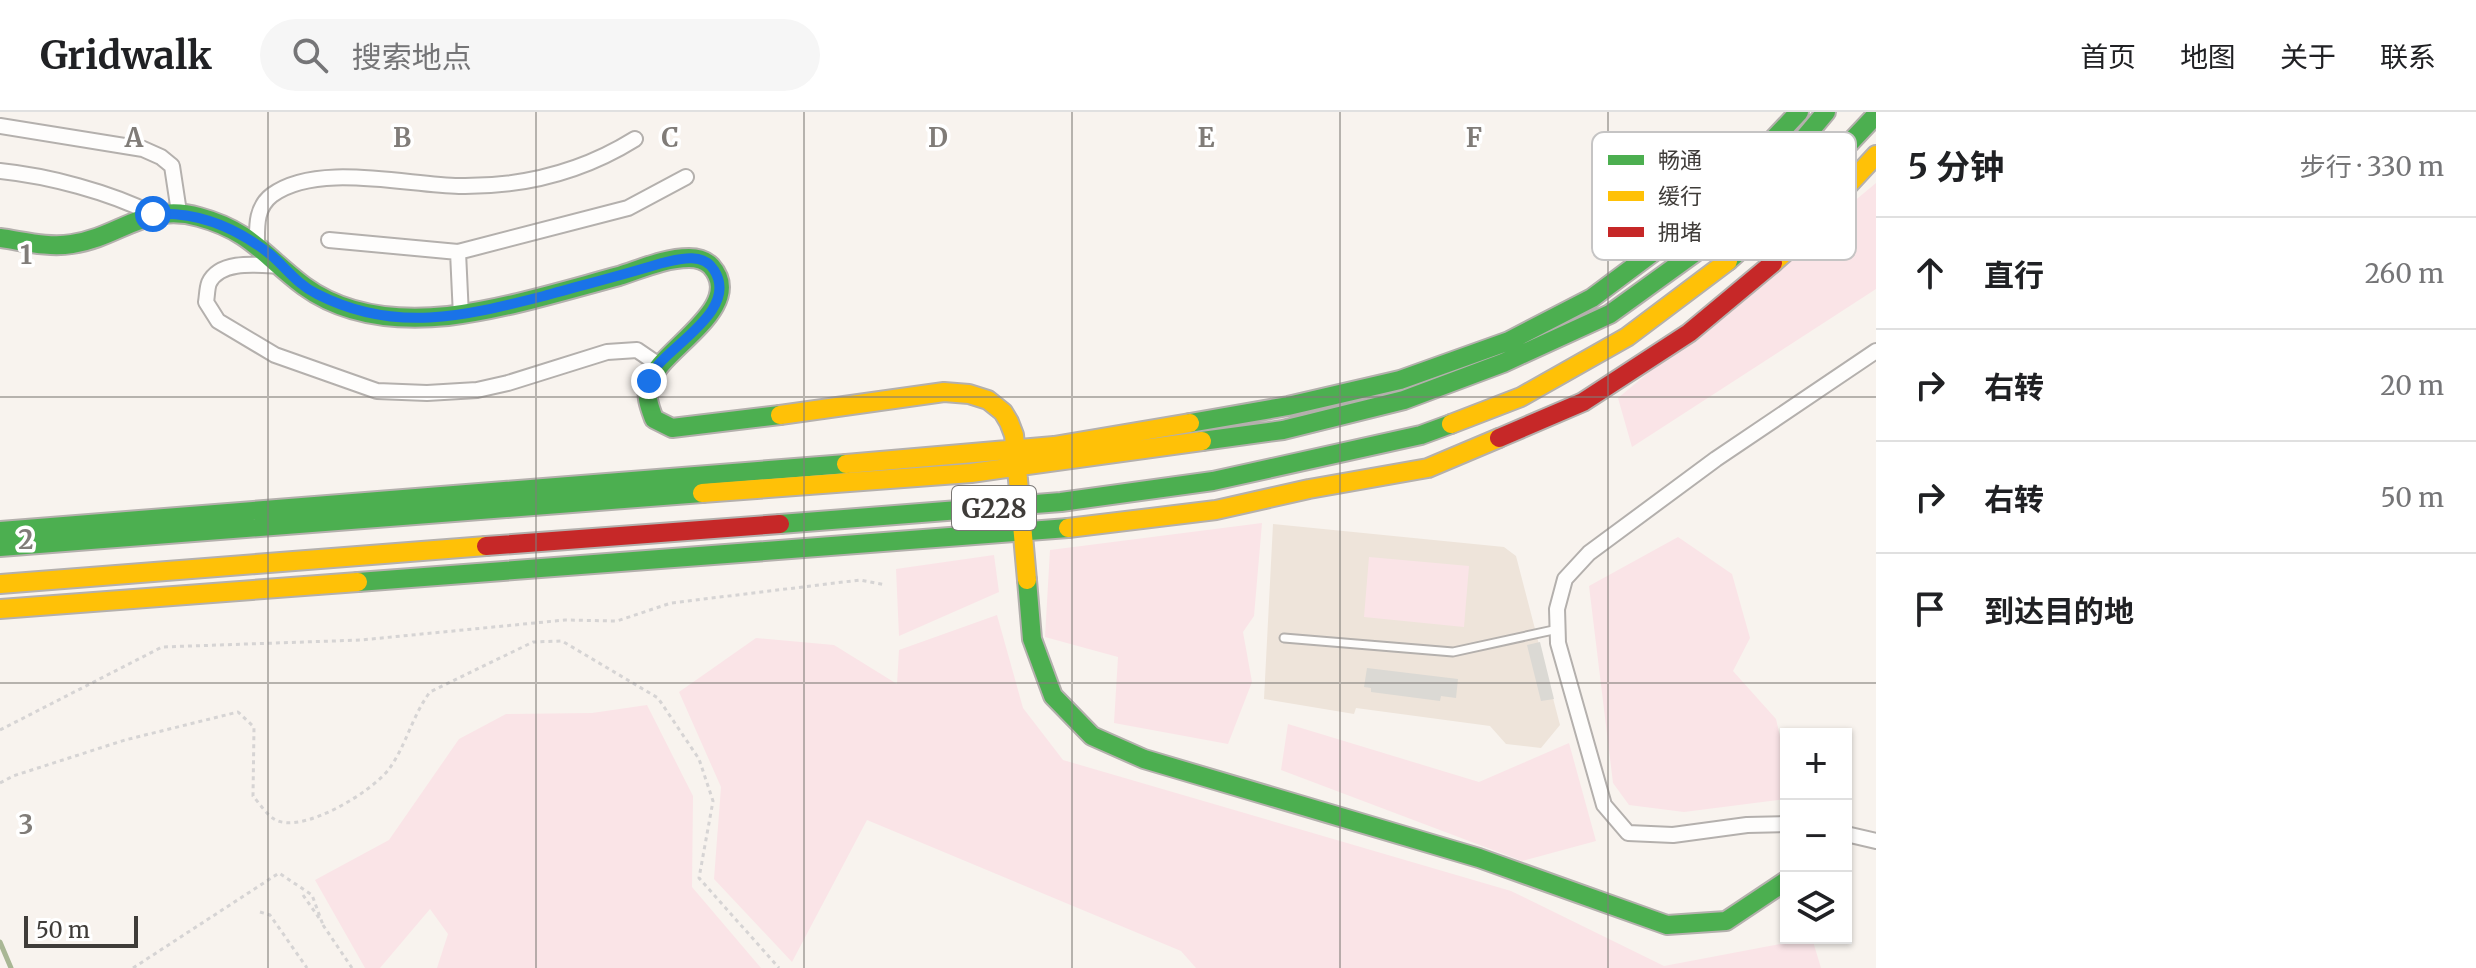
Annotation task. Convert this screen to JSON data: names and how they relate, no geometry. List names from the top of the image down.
{
  "streets": {
    "main road": ["G228"]
  },
  "legend": ["畅通", "缓行", "拥堵"],
  "scale_bar": "50 m",
  "page": {
    "header": "Gridwalk",
    "search": "搜索地点",
    "nav": [
      "首页",
      "地图",
      "关于",
      "联系"
    ],
    "heading": ["5 分钟", "步行 · 330 m"],
    "list": [
      ["直行", "260 m"],
      ["右转", "20 m"],
      ["右转", "50 m"],
      "到达目的地"
    ],
    "map_buttons": ["+", "−"],
    "scale": "50 m"
  },
  "grid": {
    "columns": [
      "A",
      "B",
      "C",
      "D",
      "E",
      "F"
    ],
    "rows": ["1", "2", "3"]
  }
}
